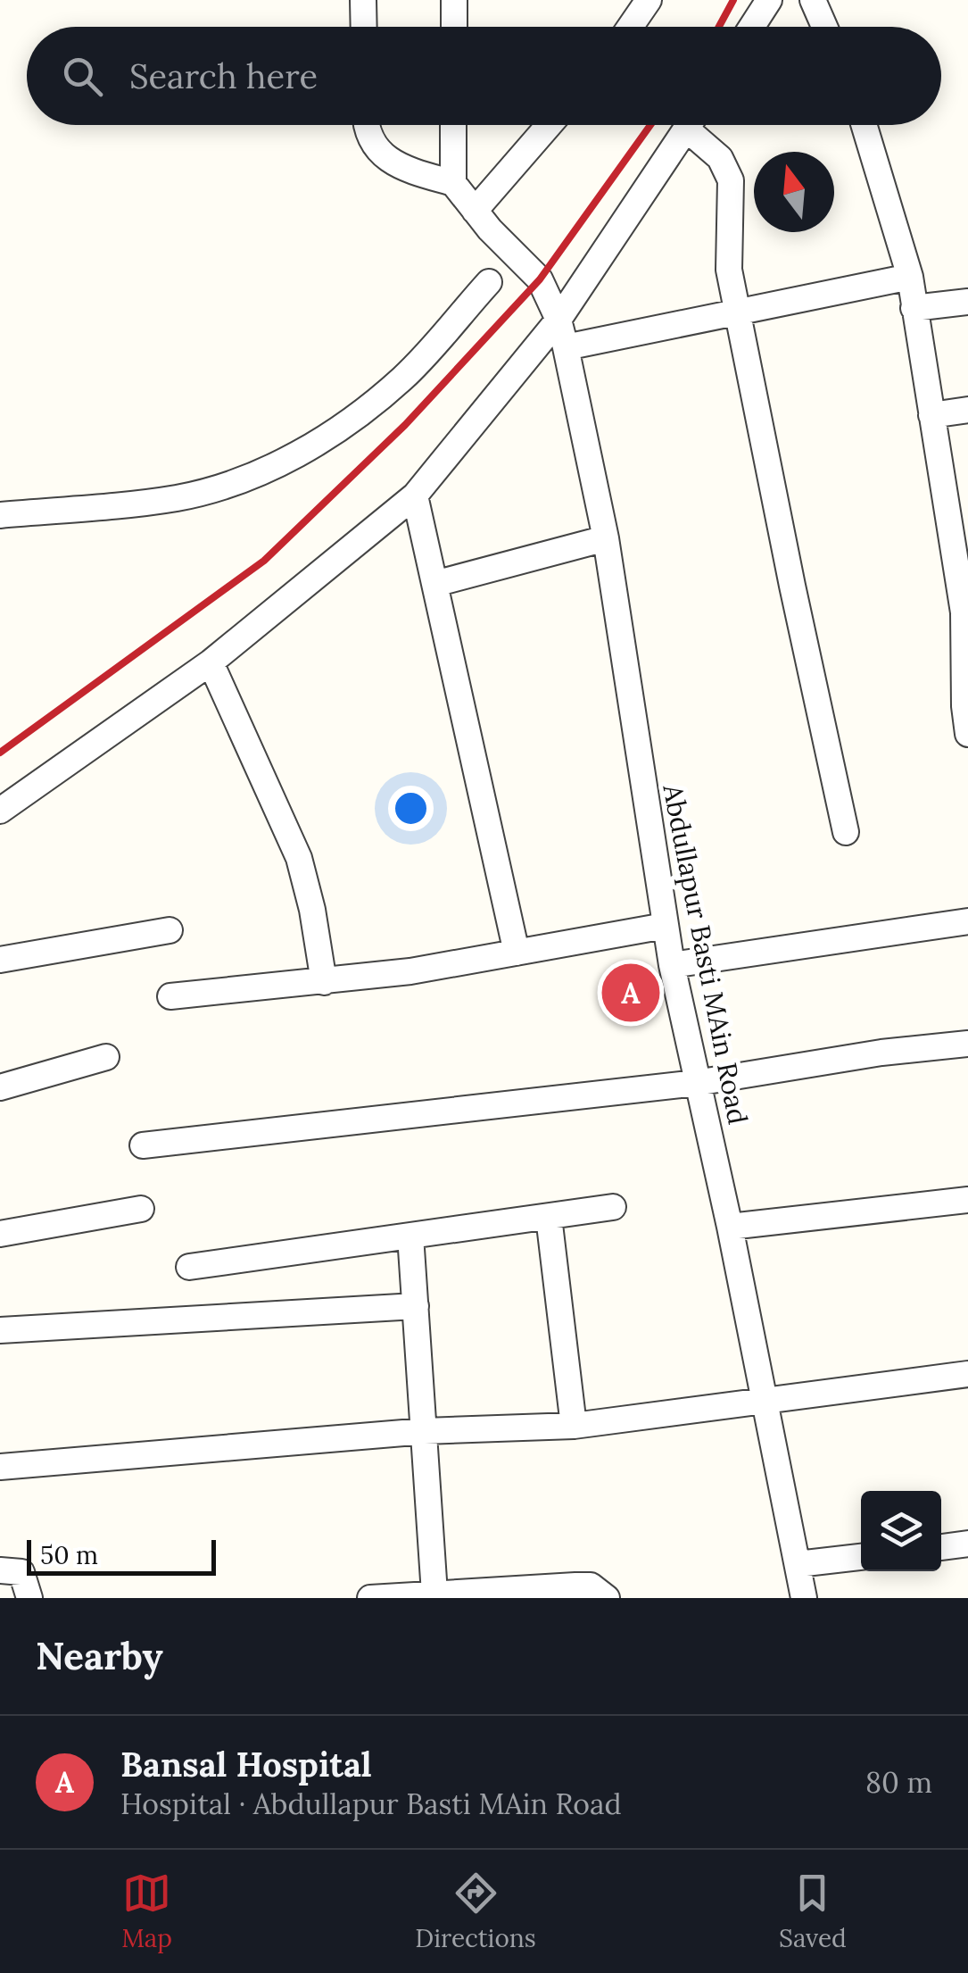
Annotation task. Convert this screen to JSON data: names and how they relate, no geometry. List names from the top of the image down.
{
  "streets": {
    "street": ["Abdullapur Basti MAin Road"]
  },
  "scale_bar": "50 m",
  "north": "top",
  "page": {
    "search": "Search here",
    "pins": "A",
    "scale": "50 m",
    "heading": "Nearby",
    "list": [
      {
        "mark": "A",
        "name": "Bansal Hospital",
        "note": "Hospital · Abdullapur Basti MAin Road",
        "value": "80 m"
      }
    ],
    "nav": ["Map", "Directions", "Saved"]
  }
}
